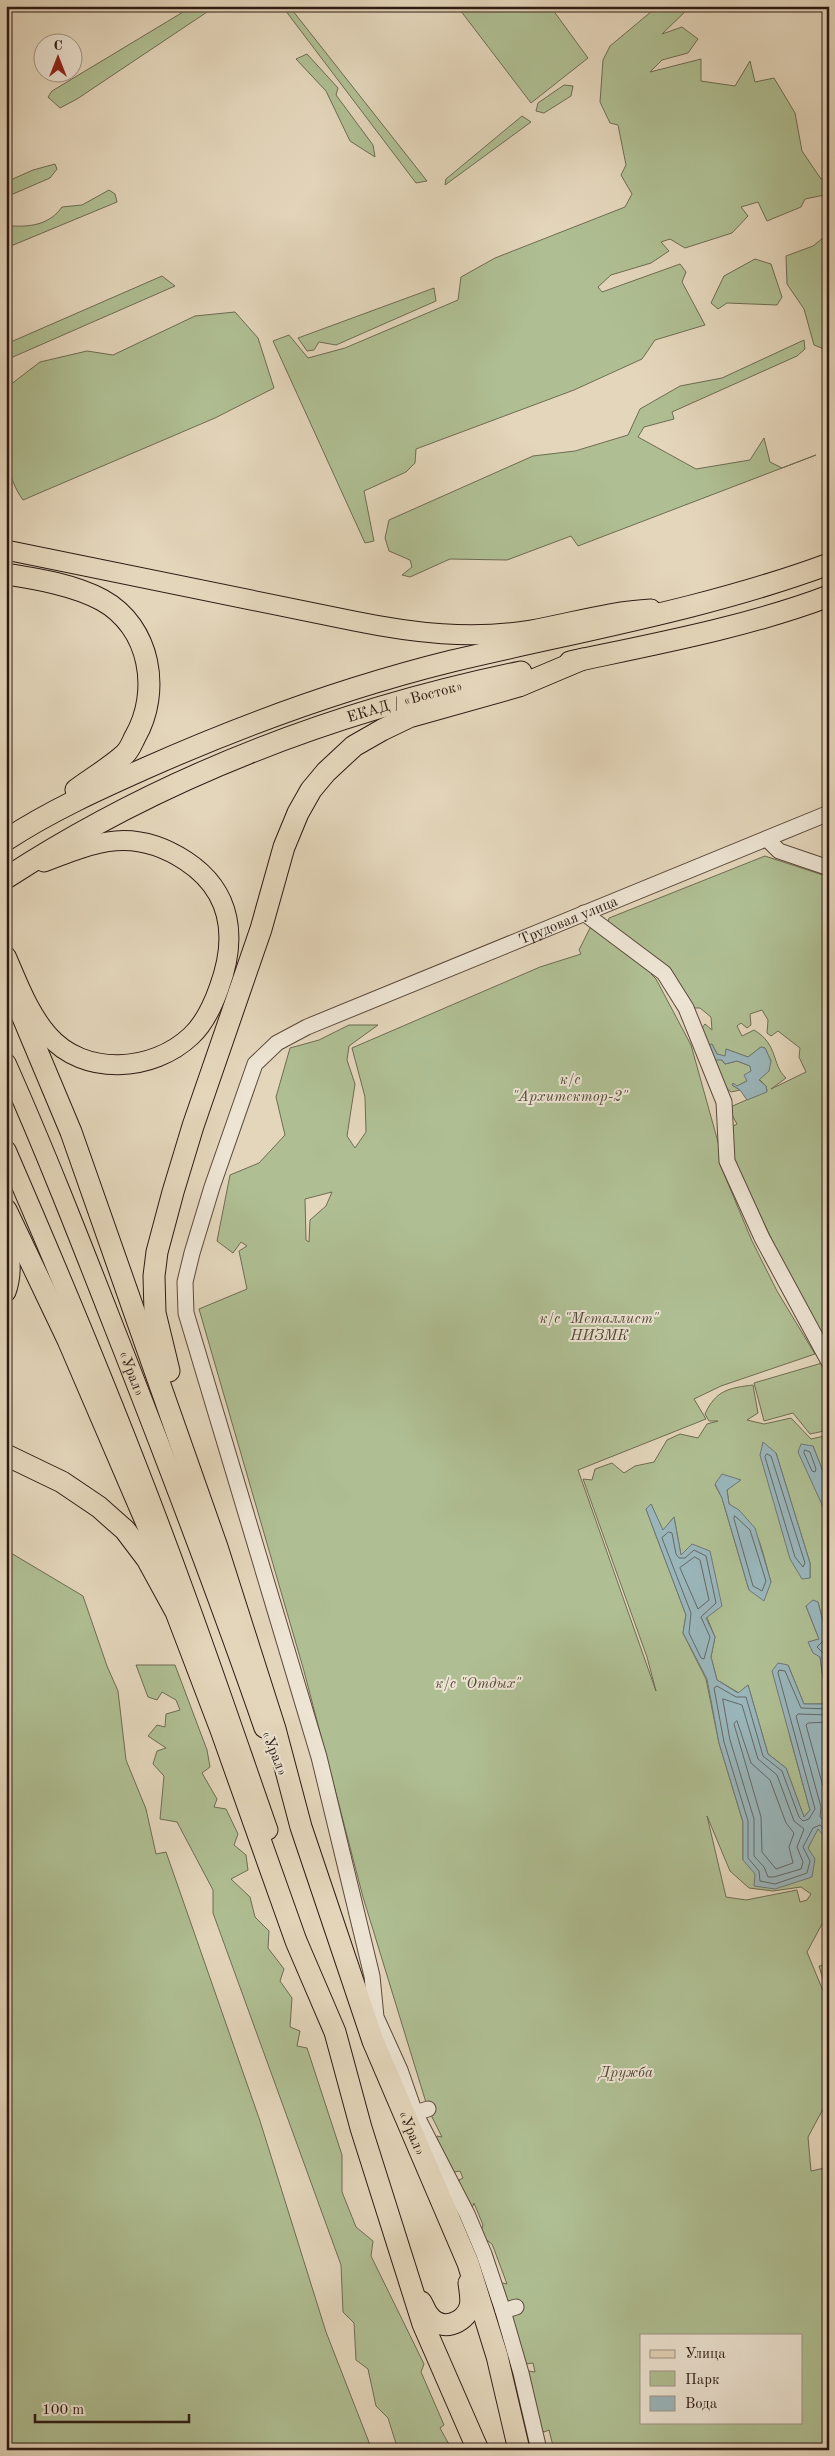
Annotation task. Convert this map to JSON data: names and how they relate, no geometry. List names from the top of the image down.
{
  "streets": {
    "highway": ["ЕКАД / «Восток»", "«Урал»"],
    "street": ["Трудовая улица"]
  },
  "parks": [
    "к/с \"Архитектор-2\"",
    "к/с \"Металлист\" НИЗМК",
    "к/с \"Отдых\"",
    "Дружба"
  ],
  "legend": ["Улица", "Парк", "Вода"],
  "scale_bar": "100 m",
  "north": "top"
}
